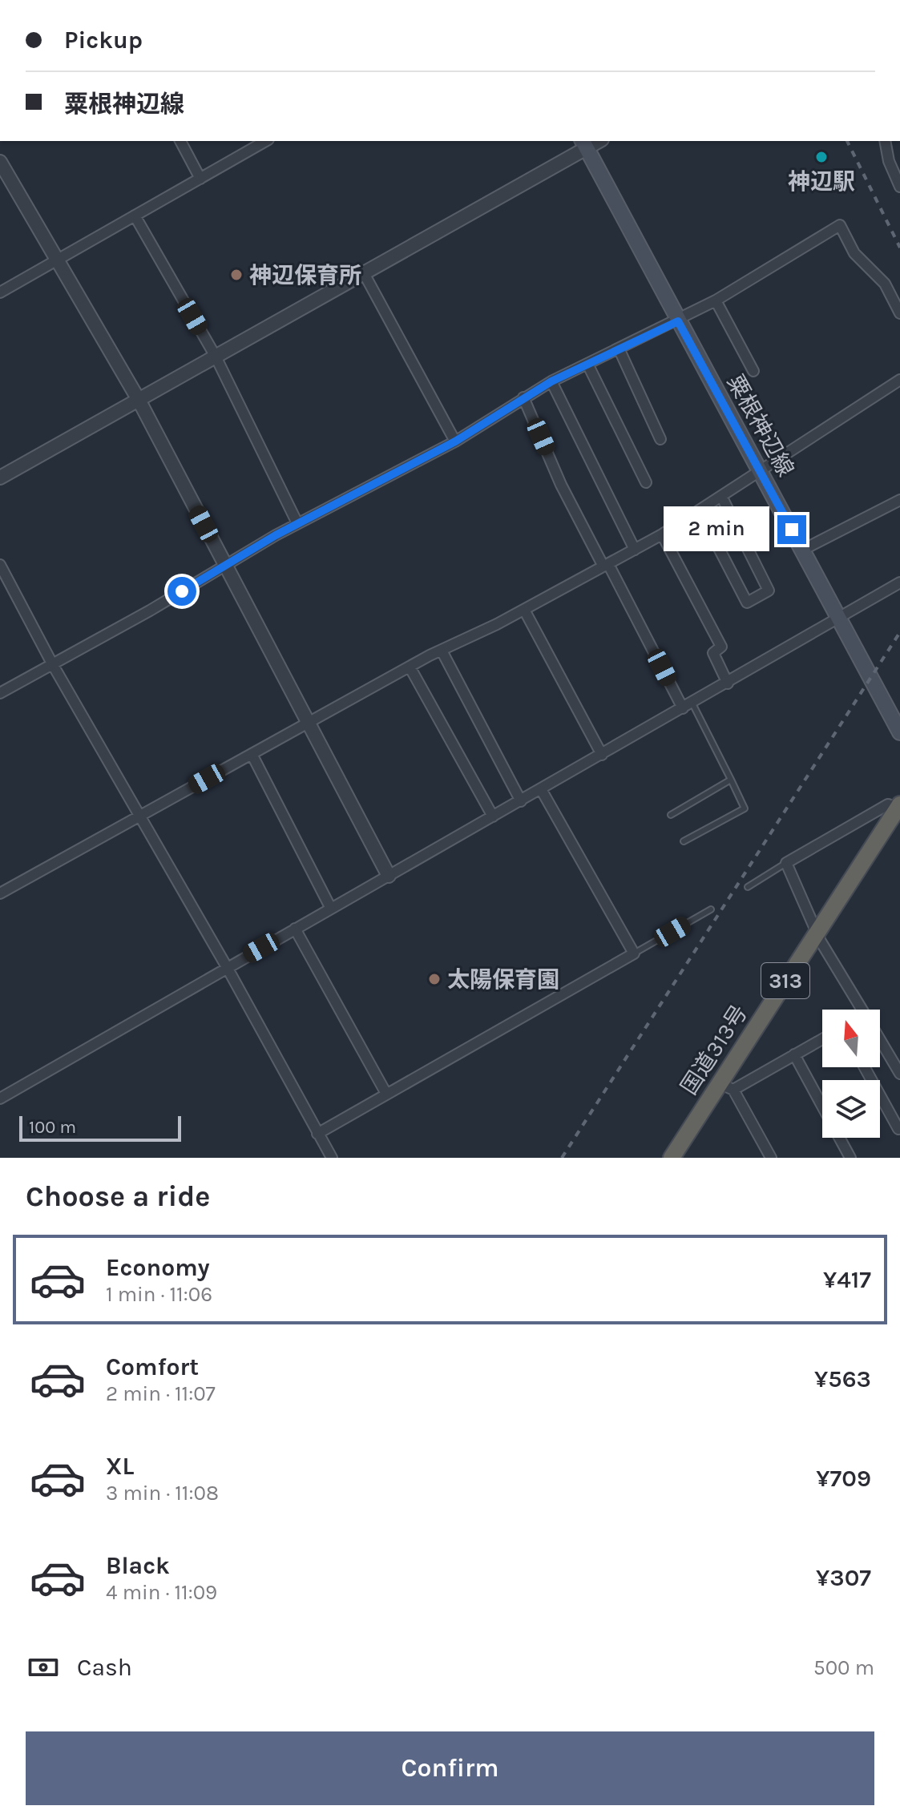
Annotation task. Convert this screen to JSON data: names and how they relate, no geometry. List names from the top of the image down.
{
  "streets": {
    "highway": ["313", "国道313号"],
    "main road": ["粟根神辺線"]
  },
  "places": ["神辺駅", "神辺保育所", "太陽保育園"],
  "scale_bar": "100 m",
  "north": "top",
  "page": {
    "banner": ["Pickup", "粟根神辺線"],
    "bubble": "2 min",
    "scale": "100 m",
    "heading": "Choose a ride",
    "list": [
      {
        "name": "Economy",
        "note": "1 min · 11:06",
        "value": "¥417"
      },
      {
        "name": "Comfort",
        "note": "2 min · 11:07",
        "value": "¥563"
      },
      {
        "name": "XL",
        "note": "3 min · 11:08",
        "value": "¥709"
      },
      {
        "name": "Black",
        "note": "4 min · 11:09",
        "value": "¥307"
      }
    ],
    "pay": ["Cash", "500 m"],
    "buttons": "Confirm"
  }
}
